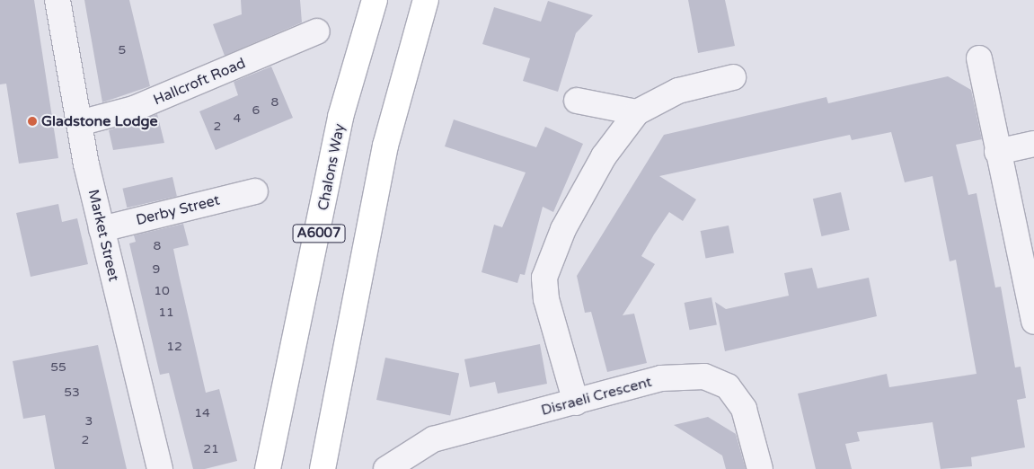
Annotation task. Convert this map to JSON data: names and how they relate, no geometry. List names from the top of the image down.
{
  "streets": {
    "main road": ["Chalons Way", "A6007"],
    "street": [
      "Hallcroft Road",
      "Derby Street",
      "Market Street",
      "Disraeli Crescent"
    ]
  },
  "crossings": [
    ["Hallcroft Road", "Market Street"],
    ["Derby Street", "Market Street"]
  ],
  "places": ["Gladstone Lodge"],
  "house_numbers": [
    "5",
    "8",
    "6",
    "4",
    "2",
    "8",
    "9",
    "10",
    "11",
    "12",
    "55",
    "53",
    "14",
    "3",
    "2",
    "21"
  ]
}
